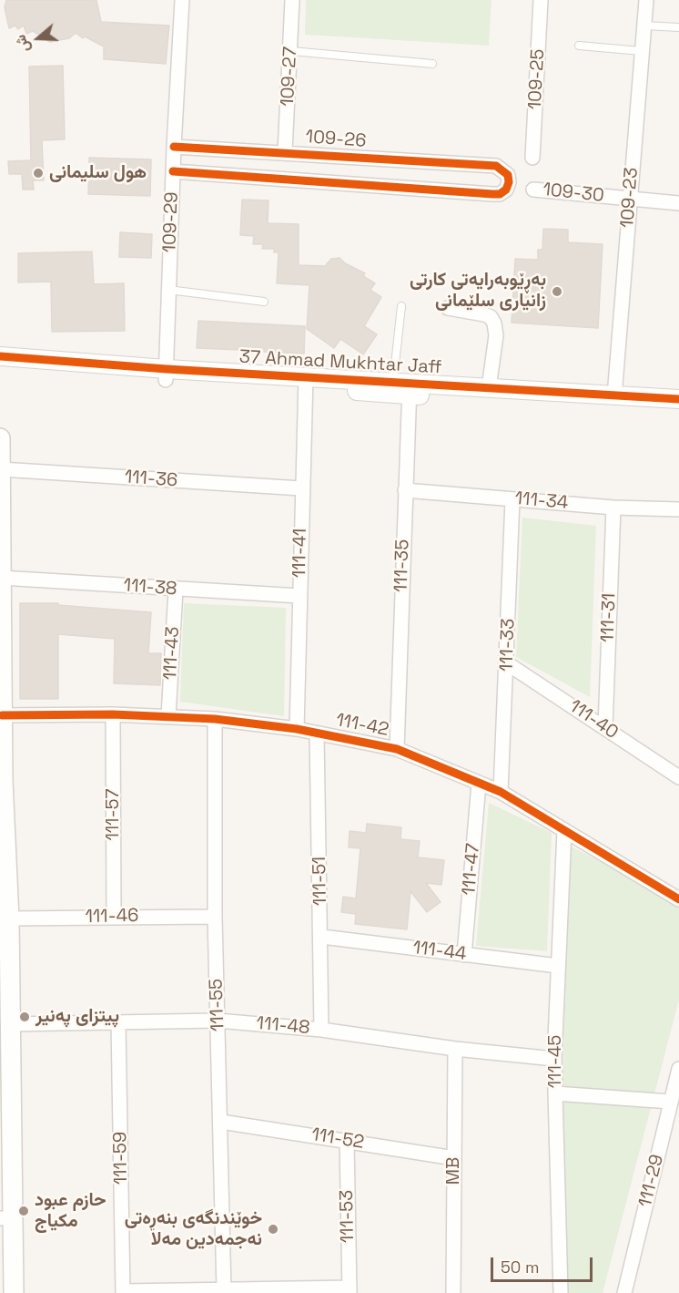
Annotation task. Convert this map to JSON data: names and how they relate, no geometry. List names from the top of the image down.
{
  "streets": {
    "street": [
      "109-27",
      "109-25",
      "109-26",
      "109-30",
      "109-23",
      "109-29",
      "37 Ahmad Mukhtar Jaff",
      "111-36",
      "111-34",
      "111-41",
      "111-35",
      "111-38",
      "111-31",
      "111-33",
      "111-43",
      "111-40",
      "111-42",
      "111-57",
      "111-47",
      "111-51",
      "111-46",
      "111-44",
      "111-55",
      "111-48",
      "111-45",
      "111-52",
      "111-59",
      "MB",
      "111-29",
      "111-53"
    ]
  },
  "crossings": [
    ["109-27", "109-26"],
    ["109-26", "109-29"],
    ["109-30", "109-23"],
    ["109-23", "37 Ahmad Mukhtar Jaff"],
    ["109-29", "37 Ahmad Mukhtar Jaff"],
    ["37 Ahmad Mukhtar Jaff", "111-41"],
    ["37 Ahmad Mukhtar Jaff", "111-35"],
    ["111-36", "111-41"],
    ["111-34", "111-35"],
    ["111-34", "111-31"],
    ["111-34", "111-33"],
    ["111-41", "111-38"],
    ["111-41", "111-42"],
    ["111-35", "111-42"],
    ["111-38", "111-43"],
    ["111-31", "111-40"],
    ["111-33", "111-40"],
    ["111-33", "111-42"],
    ["111-43", "111-42"],
    ["111-42", "111-57"],
    ["111-42", "111-47"],
    ["111-42", "111-51"],
    ["111-42", "111-55"],
    ["111-42", "111-45"],
    ["111-57", "111-46"],
    ["111-47", "111-44"],
    ["111-51", "111-44"],
    ["111-51", "111-48"],
    ["111-46", "111-55"],
    ["111-44", "111-45"],
    ["111-55", "111-48"],
    ["111-55", "111-52"],
    ["111-48", "111-45"],
    ["111-48", "111-59"],
    ["111-48", "MB"],
    ["111-52", "MB"],
    ["111-52", "111-53"]
  ],
  "places": [
    "هول سليمانى",
    "بەڕێوبەرایەتی کارتی زانیاری سلێمانی",
    "پیتزای پەنیر",
    "حازم عبود مكياج",
    "خوێندنگەی بنەڕەتی نەجمەدین مەلا"
  ],
  "scale_bar": "50 m",
  "north": "left"
}
